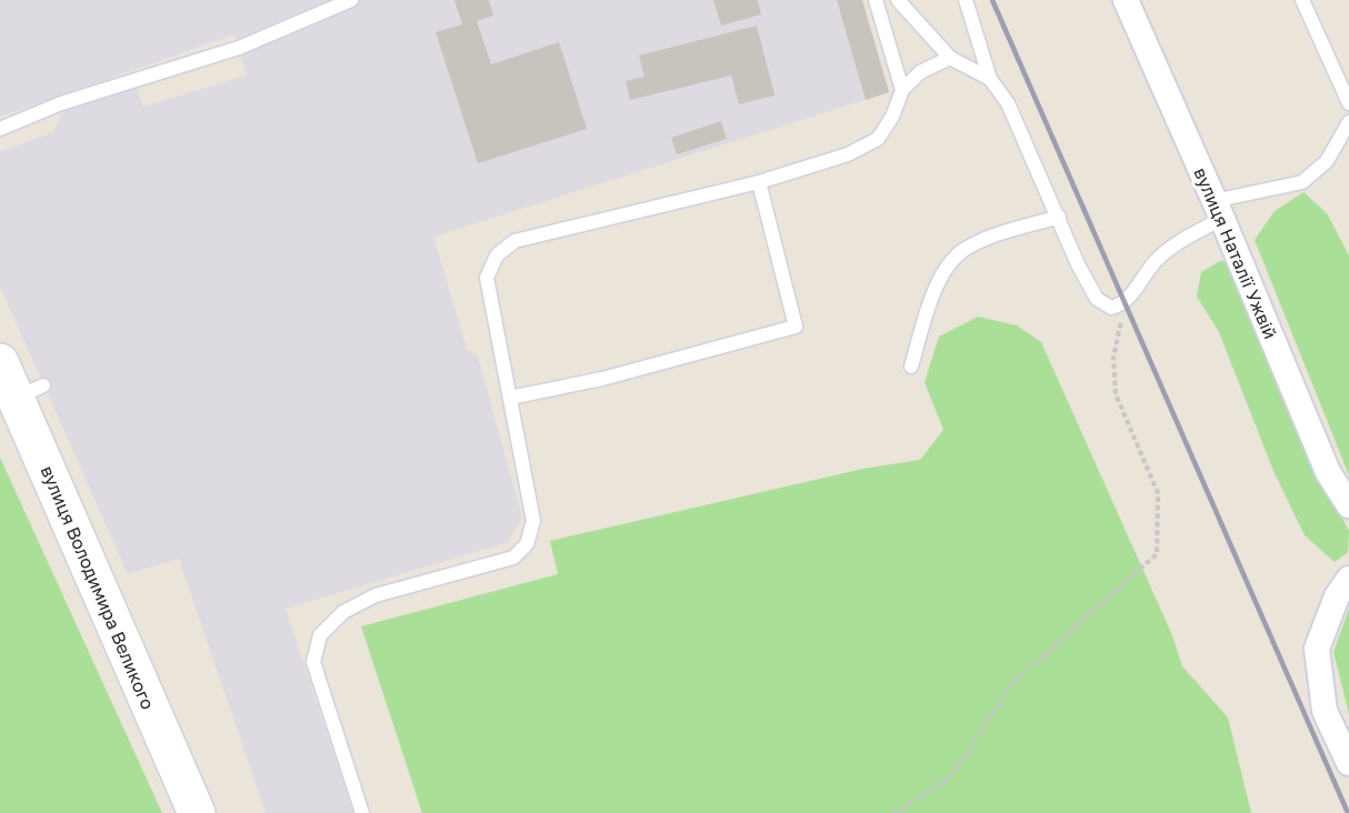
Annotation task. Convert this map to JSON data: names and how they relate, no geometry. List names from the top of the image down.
{
  "streets": {
    "street": ["вулиця Наталії Ужвій", "вулиця Володимира Великого"]
  }
}
